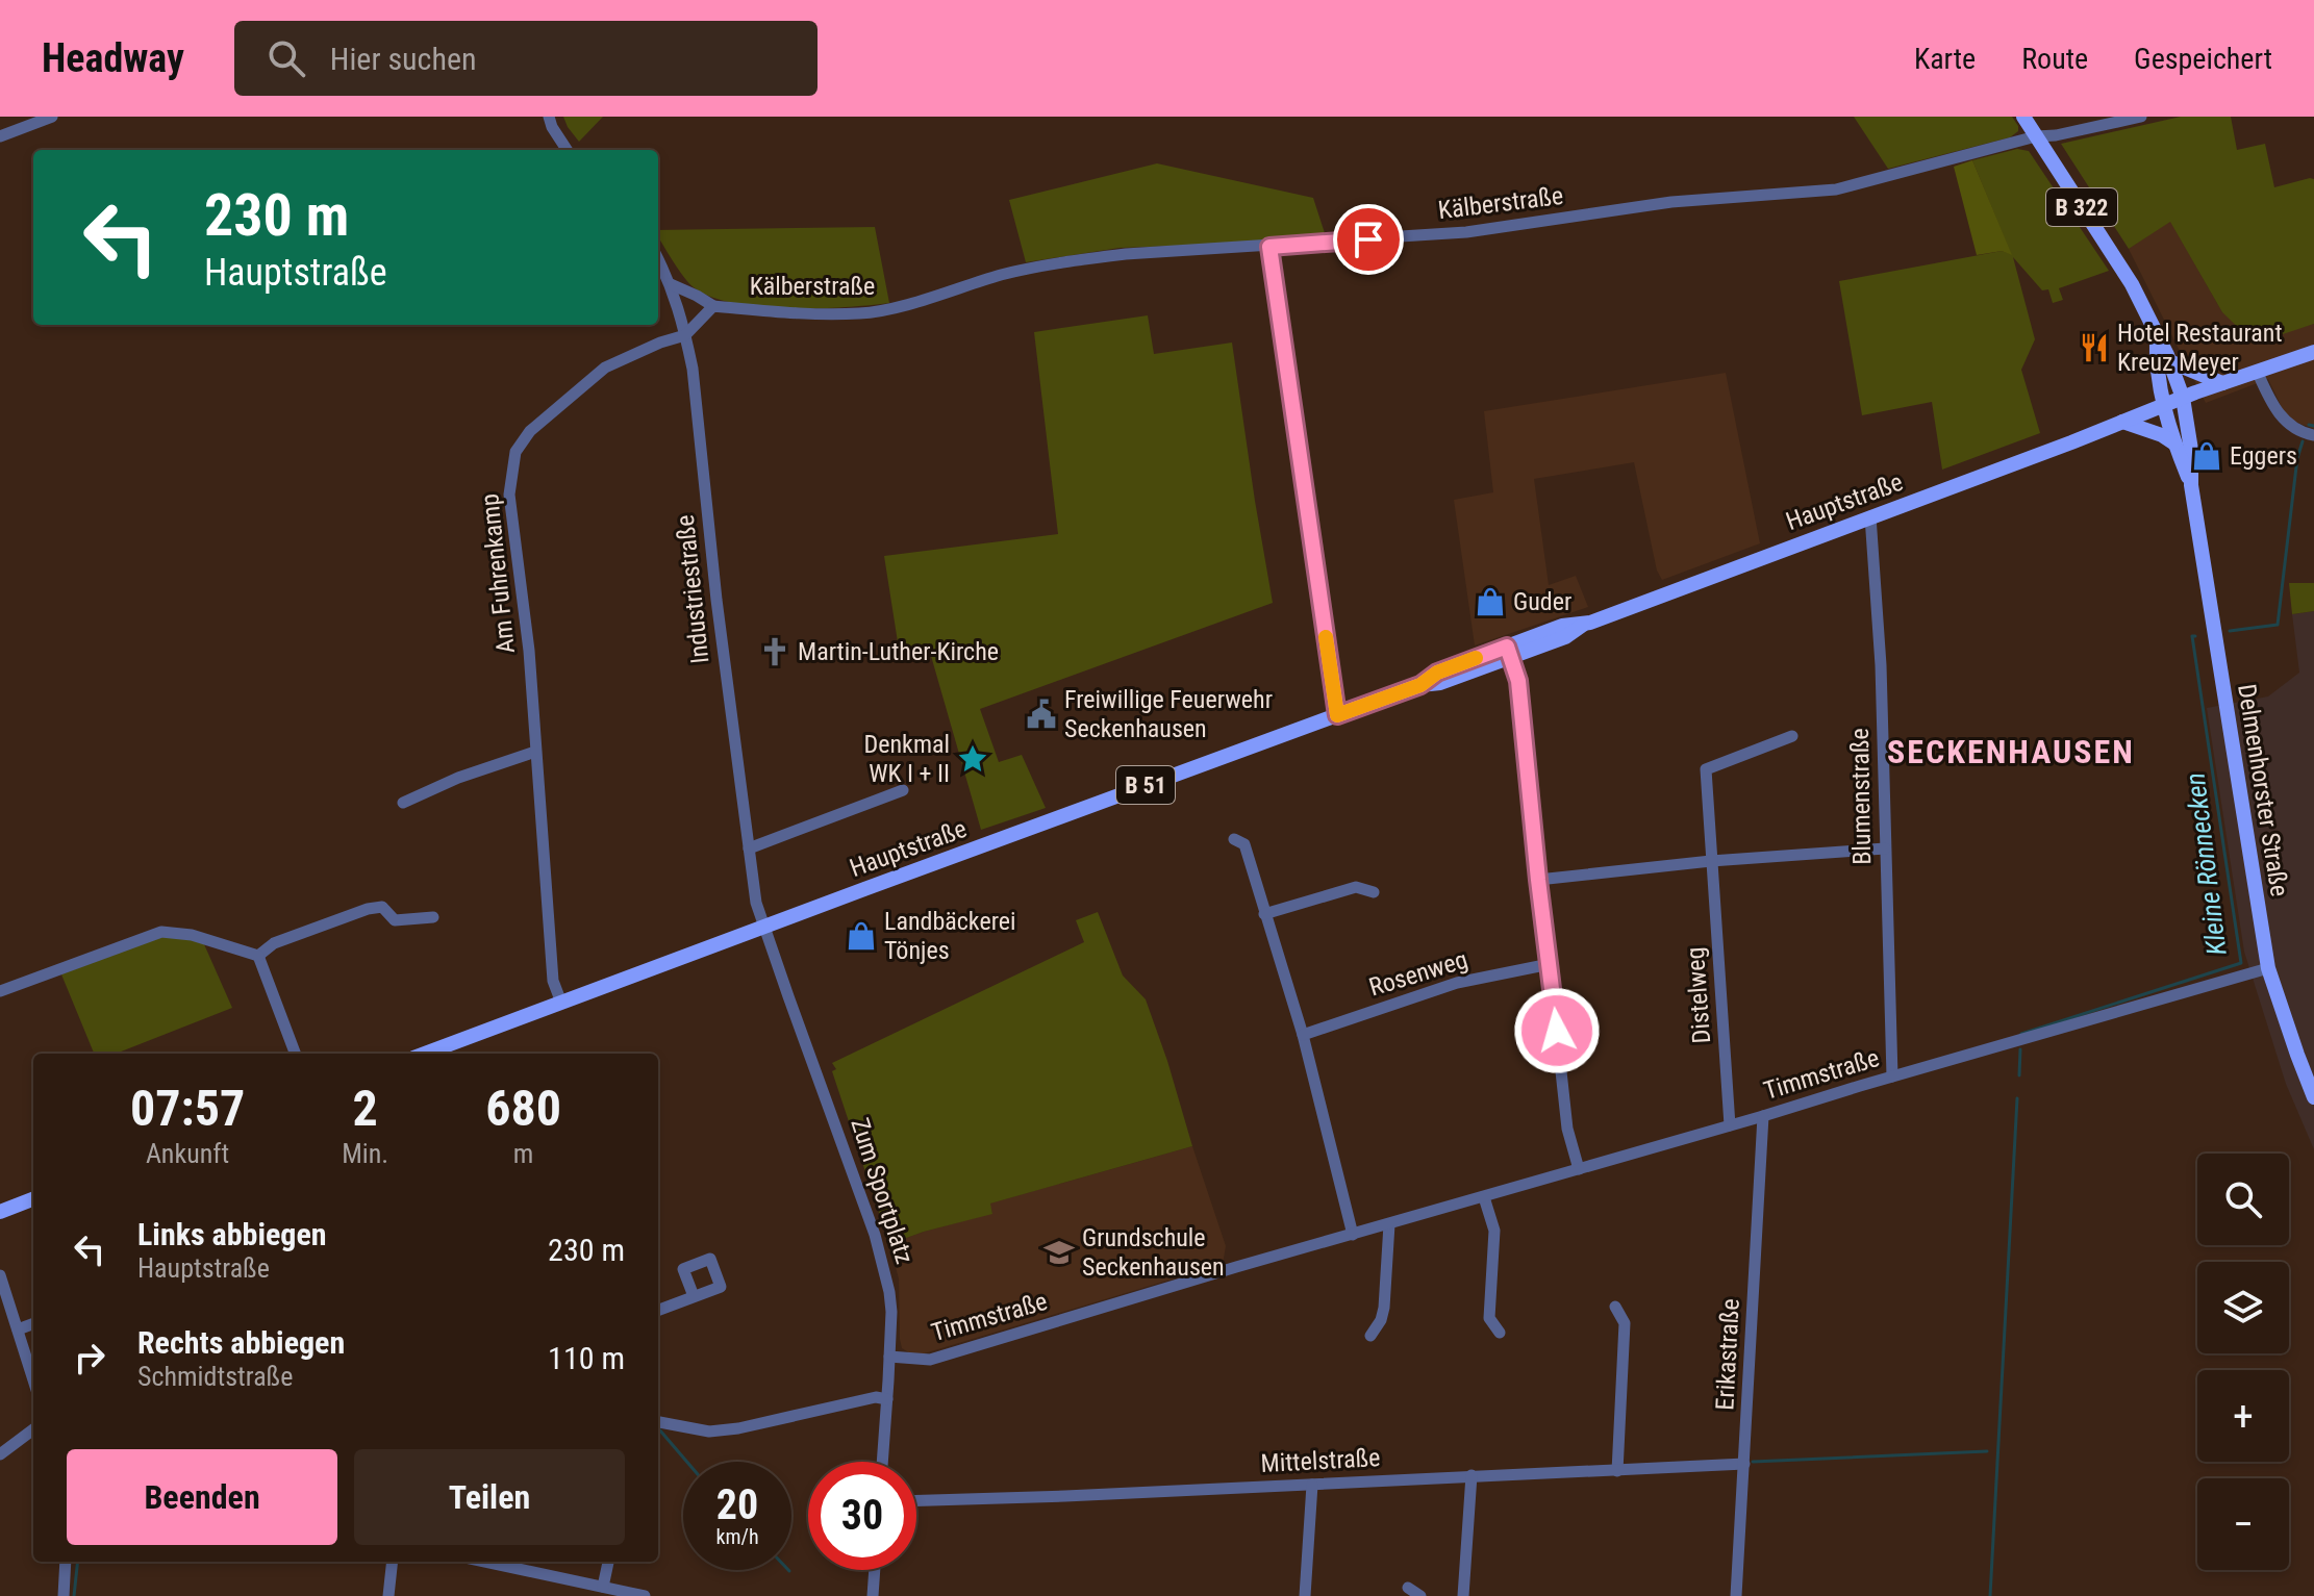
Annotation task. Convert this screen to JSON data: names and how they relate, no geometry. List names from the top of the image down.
{
  "streets": {
    "main road": [
      "B 322",
      "Hauptstraße",
      "B 51",
      "Delmenhorster Straße"
    ],
    "street": [
      "Kälberstraße",
      "Am Fuhrenkamp",
      "Industriestraße",
      "Blumenstraße",
      "Rosenweg",
      "Distelweg",
      "Timmstraße",
      "Zum Sportplatz",
      "Erikastraße",
      "Mittelstraße"
    ]
  },
  "crossings": [
    ["Kälberstraße", "Am Fuhrenkamp"],
    ["Kälberstraße", "Industriestraße"],
    ["Kälberstraße", "Delmenhorster Straße"],
    ["Hauptstraße", "Am Fuhrenkamp"],
    ["Hauptstraße", "Industriestraße"],
    ["Hauptstraße", "B 51"],
    ["Hauptstraße", "Blumenstraße"],
    ["Hauptstraße", "Zum Sportplatz"],
    ["Am Fuhrenkamp", "Industriestraße"],
    ["Industriestraße", "Zum Sportplatz"],
    ["B 51", "Delmenhorster Straße"],
    ["Delmenhorster Straße", "Timmstraße"],
    ["Blumenstraße", "Timmstraße"],
    ["Distelweg", "Timmstraße"],
    ["Timmstraße", "Zum Sportplatz"],
    ["Timmstraße", "Erikastraße"],
    ["Erikastraße", "Mittelstraße"]
  ],
  "districts": ["SECKENHAUSEN"],
  "water": ["Kleine Rönnecken"],
  "places": {
    "restaurant": ["Hotel Restaurant Kreuz Meyer"],
    "shop": ["Eggers", "Guder", "Landbäckerei Tönjes"],
    "church": ["Martin-Luther-Kirche"],
    "public building": ["Freiwillige Feuerwehr Seckenhausen"],
    "place": ["Denkmal WK I + II"],
    "school or university": ["Grundschule Seckenhausen"]
  },
  "page": {
    "header": "Headway",
    "search": "Hier suchen",
    "nav": ["Karte", "Route", "Gespeichert"],
    "turn": ["230 m", "Hauptstraße"],
    "eta": [
      "07:57",
      "Ankunft",
      "2",
      "Min.",
      "680",
      "m"
    ],
    "map_buttons": ["+", "−"],
    "list": [
      {
        "name": "Links abbiegen",
        "note": "Hauptstraße",
        "value": "230 m"
      },
      {
        "name": "Rechts abbiegen",
        "note": "Schmidtstraße",
        "value": "110 m"
      }
    ],
    "buttons": ["Beenden", "Teilen"],
    "speed": "20 km/h",
    "limit": "30"
  }
}
